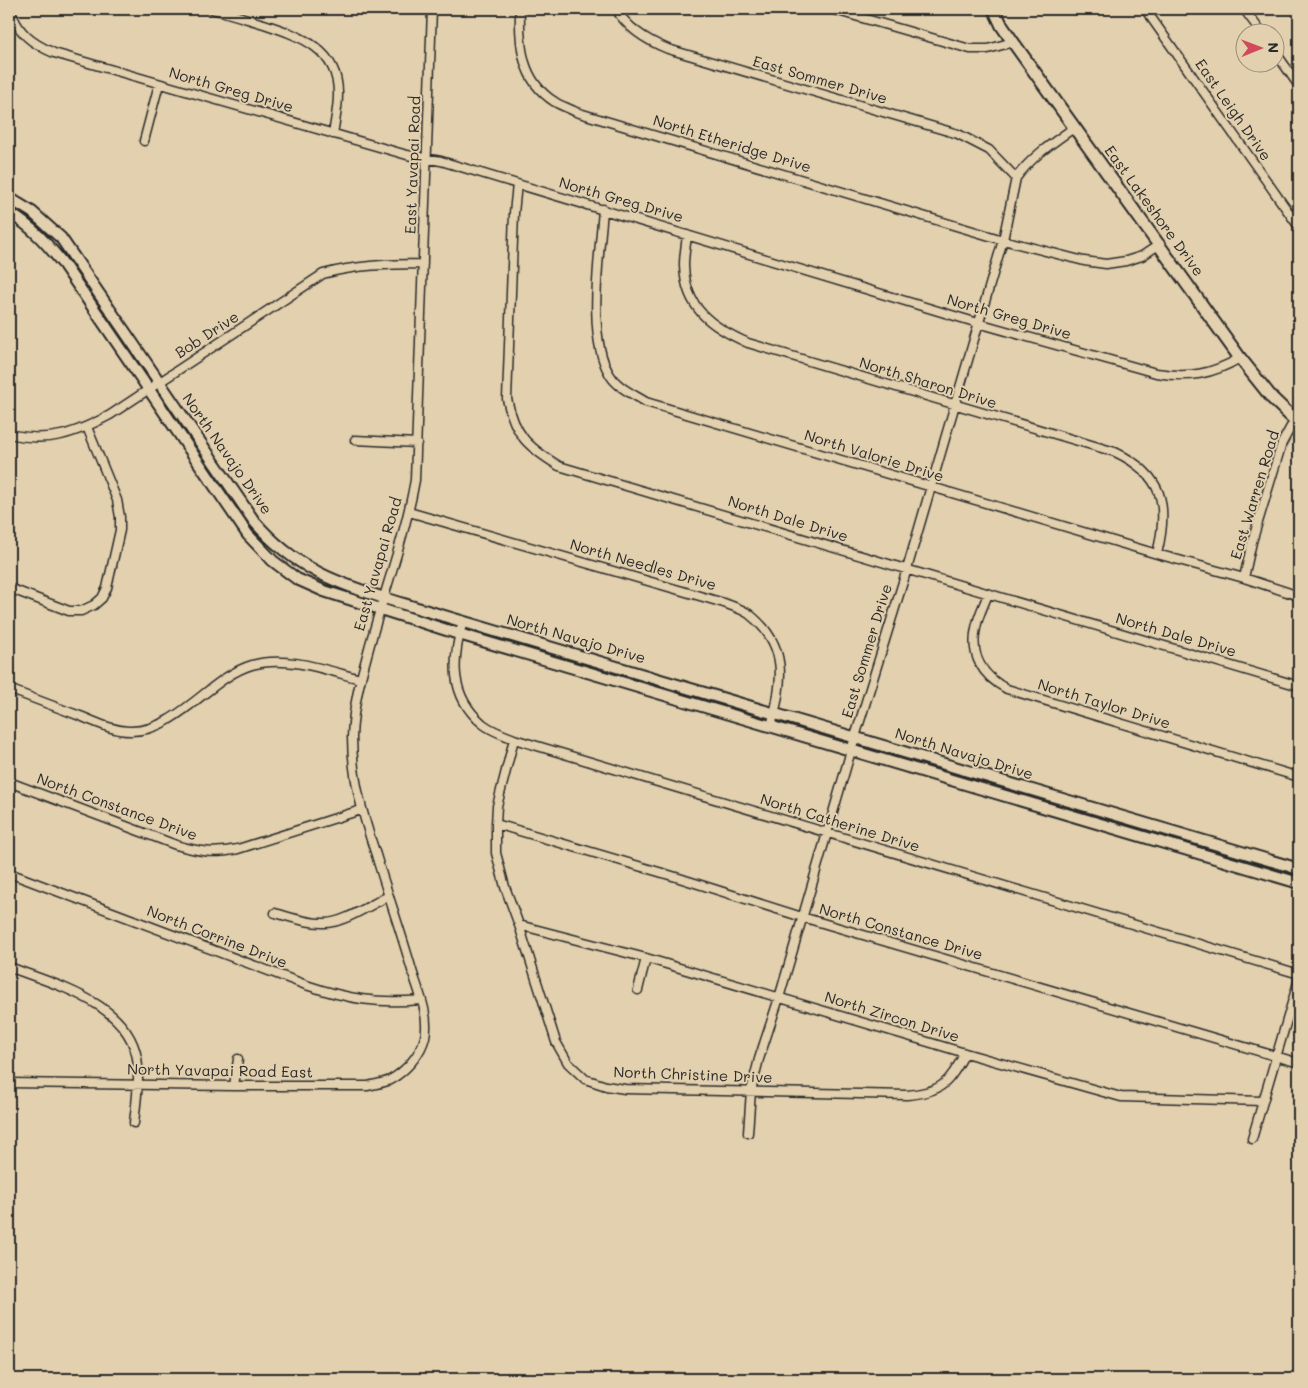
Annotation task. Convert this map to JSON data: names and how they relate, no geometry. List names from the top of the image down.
{
  "streets": {
    "main road": ["East Lakeshore Drive"],
    "street": [
      "East Sommer Drive",
      "North Greg Drive",
      "East Leigh Drive",
      "North Etheridge Drive",
      "East Yavapai Road",
      "Bob Drive",
      "North Sharon Drive",
      "North Navajo Drive",
      "North Valorie Drive",
      "East Warren Road",
      "North Dale Drive",
      "North Needles Drive",
      "North Taylor Drive",
      "North Constance Drive",
      "North Catherine Drive",
      "North Corrine Drive",
      "North Zircon Drive",
      "North Yavapai Road East",
      "North Christine Drive"
    ]
  },
  "crossings": [
    ["East Sommer Drive", "North Greg Drive"],
    ["East Sommer Drive", "North Etheridge Drive"],
    ["East Sommer Drive", "East Lakeshore Drive"],
    ["East Sommer Drive", "North Sharon Drive"],
    ["East Sommer Drive", "North Navajo Drive"],
    ["East Sommer Drive", "North Valorie Drive"],
    ["East Sommer Drive", "North Dale Drive"],
    ["East Sommer Drive", "North Constance Drive"],
    ["East Sommer Drive", "North Catherine Drive"],
    ["East Sommer Drive", "North Zircon Drive"],
    ["East Sommer Drive", "North Christine Drive"],
    ["North Greg Drive", "East Yavapai Road"],
    ["North Greg Drive", "East Lakeshore Drive"],
    ["North Greg Drive", "North Sharon Drive"],
    ["North Greg Drive", "North Valorie Drive"],
    ["North Greg Drive", "North Dale Drive"],
    ["North Etheridge Drive", "East Lakeshore Drive"],
    ["East Yavapai Road", "Bob Drive"],
    ["East Yavapai Road", "North Navajo Drive"],
    ["East Yavapai Road", "North Needles Drive"],
    ["East Yavapai Road", "North Constance Drive"],
    ["East Yavapai Road", "North Corrine Drive"],
    ["East Yavapai Road", "North Yavapai Road East"],
    ["East Lakeshore Drive", "East Warren Road"],
    ["Bob Drive", "North Navajo Drive"],
    ["North Sharon Drive", "North Valorie Drive"],
    ["North Navajo Drive", "North Needles Drive"],
    ["North Navajo Drive", "North Catherine Drive"],
    ["North Valorie Drive", "East Warren Road"],
    ["North Dale Drive", "North Taylor Drive"],
    ["North Constance Drive", "North Christine Drive"],
    ["North Catherine Drive", "North Christine Drive"],
    ["North Zircon Drive", "North Christine Drive"]
  ],
  "north": "right"
}
